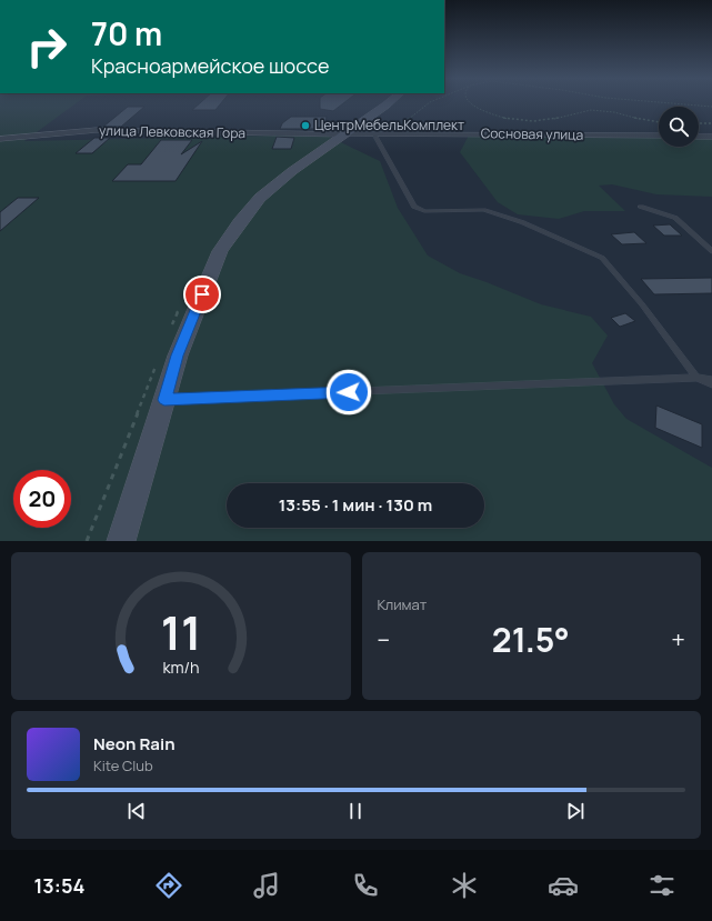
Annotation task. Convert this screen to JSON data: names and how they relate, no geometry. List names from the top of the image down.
{
  "streets": {
    "street": ["улица Левковская Гора", "Сосновая улица"]
  },
  "crossings": [
    ["улица Левковская Гора", "Сосновая улица"]
  ],
  "places": ["ЦентрМебельКомплект"],
  "page": {
    "turn": ["70 m", "Красноармейское шоссе"],
    "limit": "20",
    "trip": "13:55 · 1 мин · 130 m",
    "tile": "Климат",
    "heat": ["−", "21.5°", "+"],
    "song": ["Neon Rain", "Kite Club"],
    "tabs": "13:54",
    "gauge": ["11", "km/h"]
  }
}
